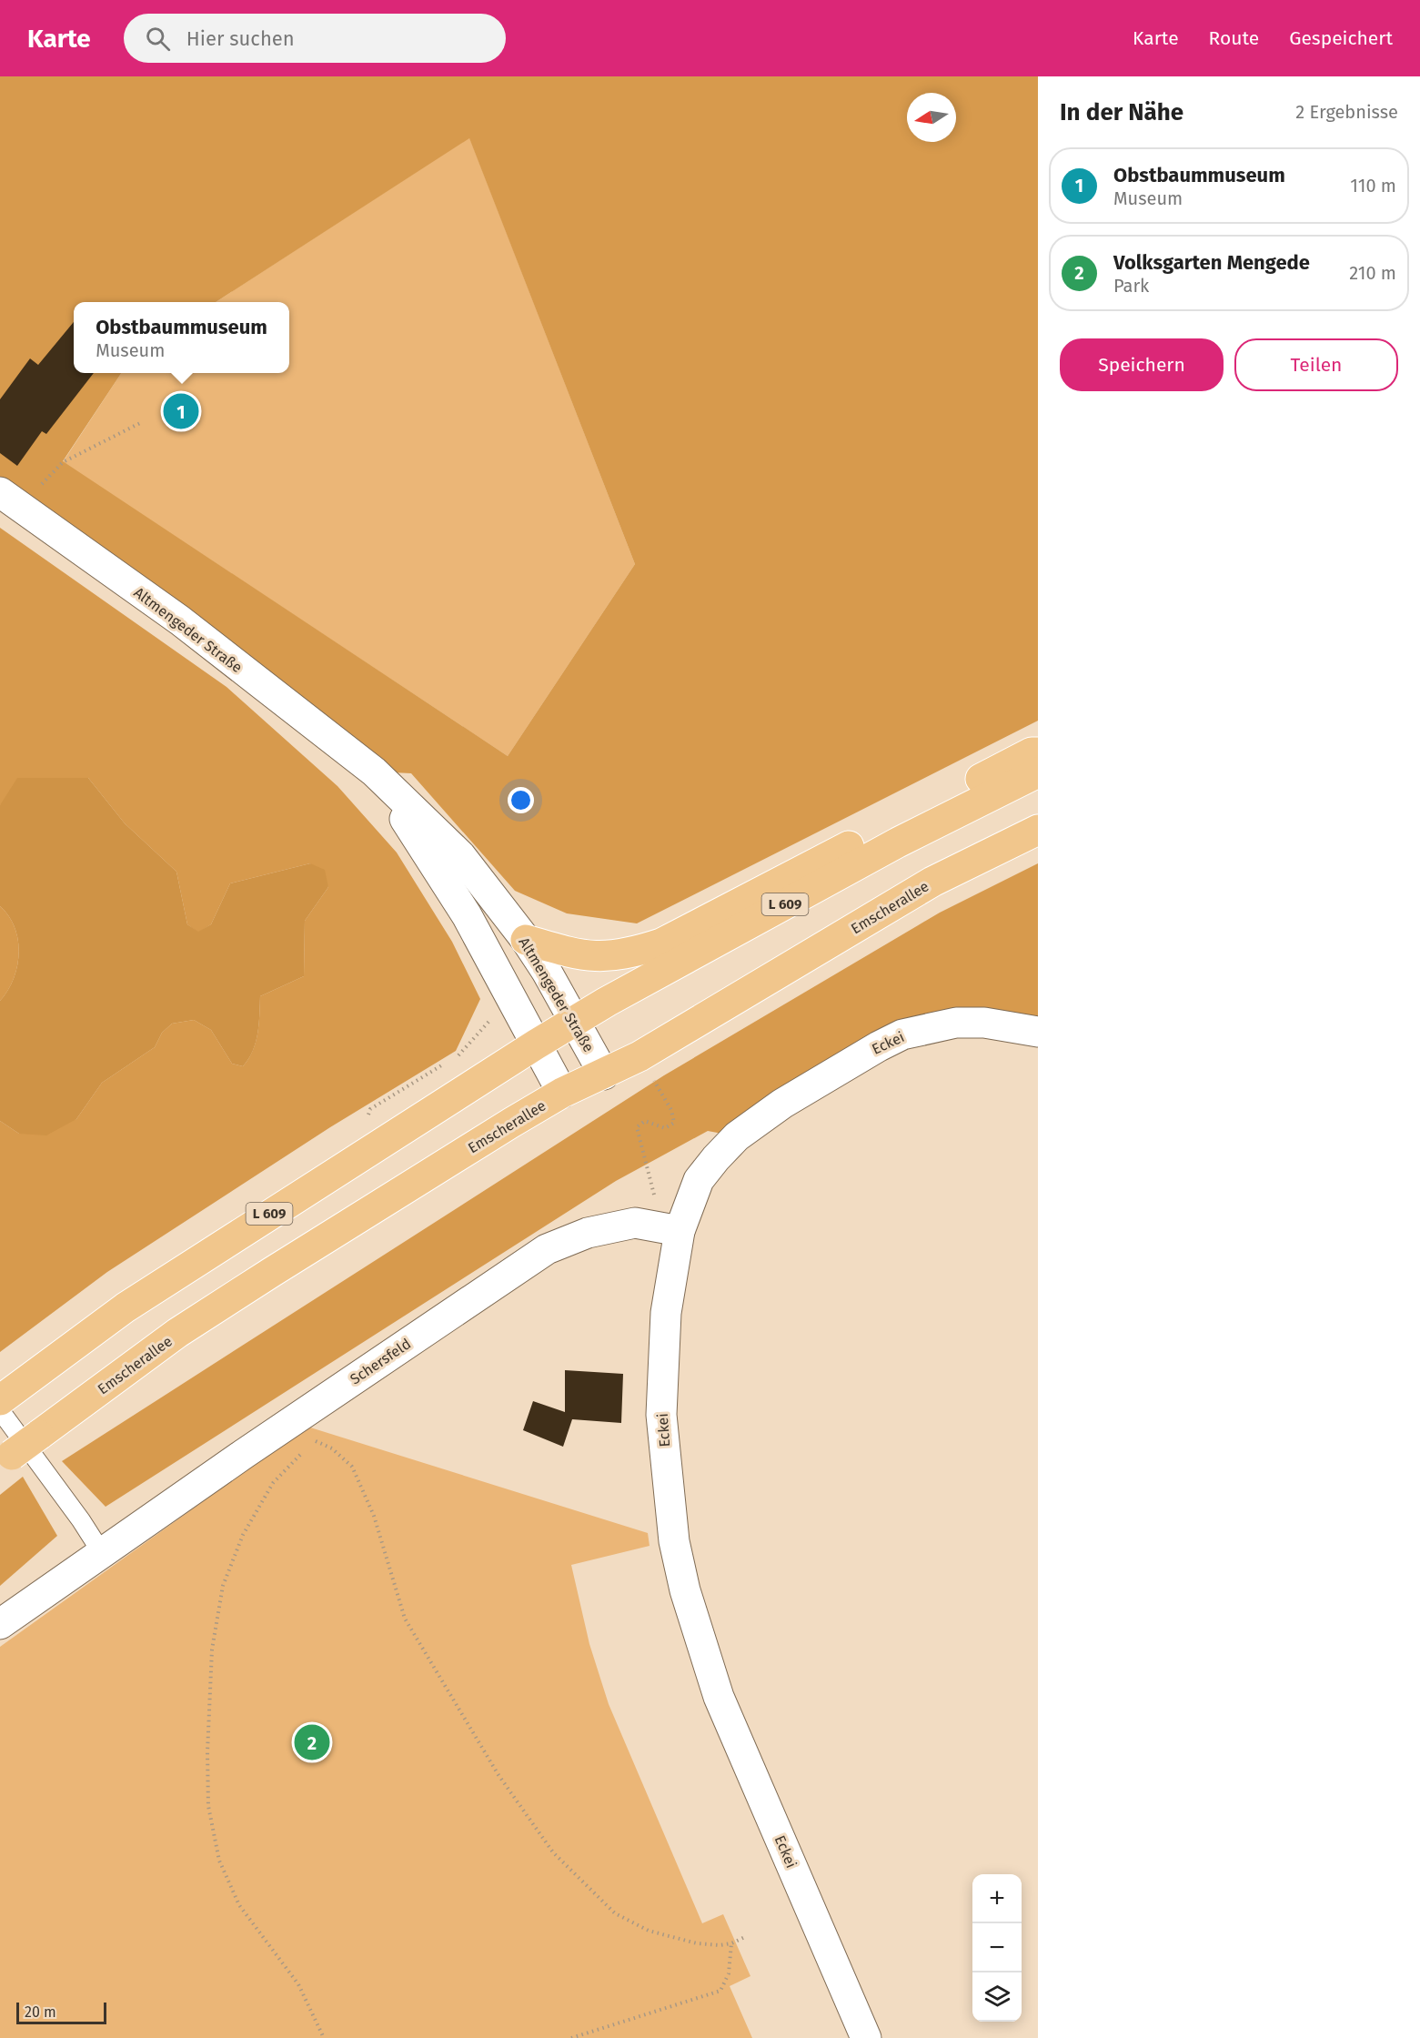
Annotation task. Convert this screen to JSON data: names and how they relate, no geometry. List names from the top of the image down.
{
  "streets": {
    "main road": ["L 609", "Emscherallee"],
    "street": ["Altmengeder Straße", "Eckei", "Schersfeld"]
  },
  "crossings": [
    ["Altmengeder Straße", "L 609"],
    ["Altmengeder Straße", "Emscherallee"],
    ["Eckei", "Schersfeld"]
  ],
  "scale_bar": "20 m",
  "north": "left",
  "page": {
    "header": "Karte",
    "search": "Hier suchen",
    "nav": ["Karte", "Route", "Gespeichert"],
    "heading": ["In der Nähe", "2 Ergebnisse"],
    "list": [
      {
        "mark": "1",
        "name": "Obstbaummuseum",
        "note": "Museum",
        "value": "110 m"
      },
      {
        "mark": "2",
        "name": "Volksgarten Mengede",
        "note": "Park",
        "value": "210 m"
      }
    ],
    "popup": ["Obstbaummuseum", "Museum"],
    "buttons": ["Speichern", "Teilen"],
    "pins": ["1", "2"],
    "map_buttons": ["+", "−"],
    "scale": "20 m"
  }
}
